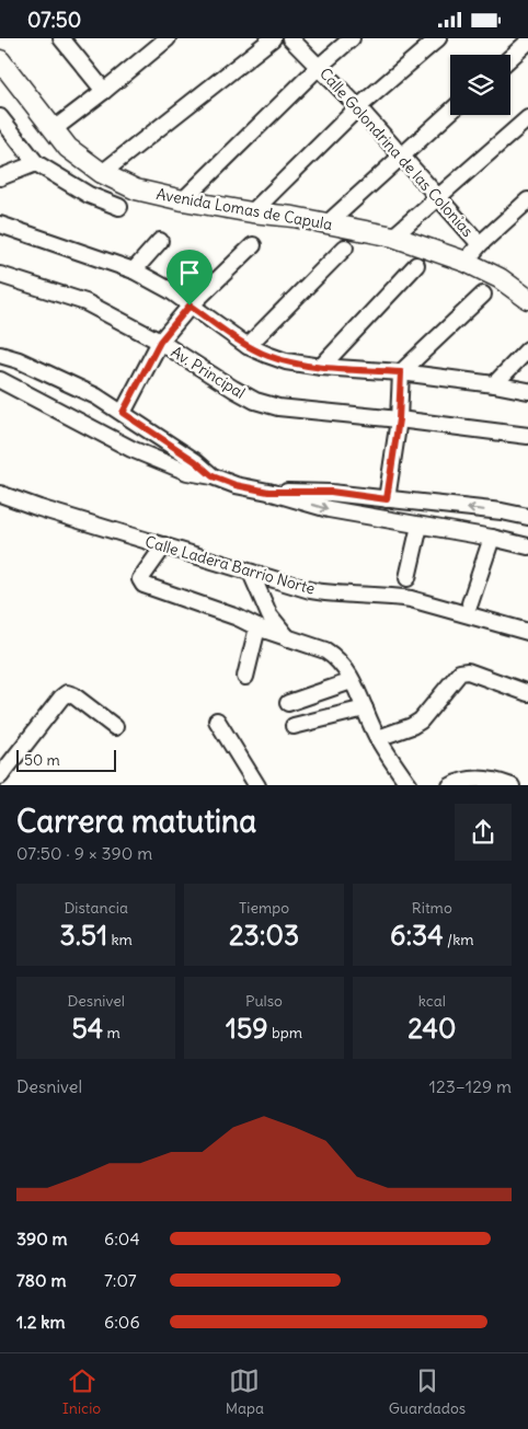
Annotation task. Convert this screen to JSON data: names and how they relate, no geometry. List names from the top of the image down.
{
  "streets": {
    "street": [
      "Calle Golondrina de las Colonias",
      "Avenida Lomas de Capula",
      "Av. Principal",
      "Calle Ladera Barrio Norte"
    ]
  },
  "scale_bar": "50 m",
  "page": {
    "status": "07:50",
    "scale": "50 m",
    "heading": ["Carrera matutina", "07:50 · 9 × 390 m"],
    "stats": [
      ["Distancia", "3.51 km"],
      ["Tiempo", "23:03"],
      ["Ritmo", "6:34 /km"],
      ["Desnivel", "54 m"],
      ["Pulso", "159 bpm"],
      ["kcal", "240"]
    ],
    "chart": ["Desnivel", "123–129 m"],
    "list": [
      {
        "name": "390 m",
        "note": "6:04"
      },
      {
        "name": "780 m",
        "note": "7:07"
      },
      {
        "name": "1.2 km",
        "note": "6:06"
      }
    ],
    "tabs": ["Inicio", "Mapa", "Guardados"]
  }
}
